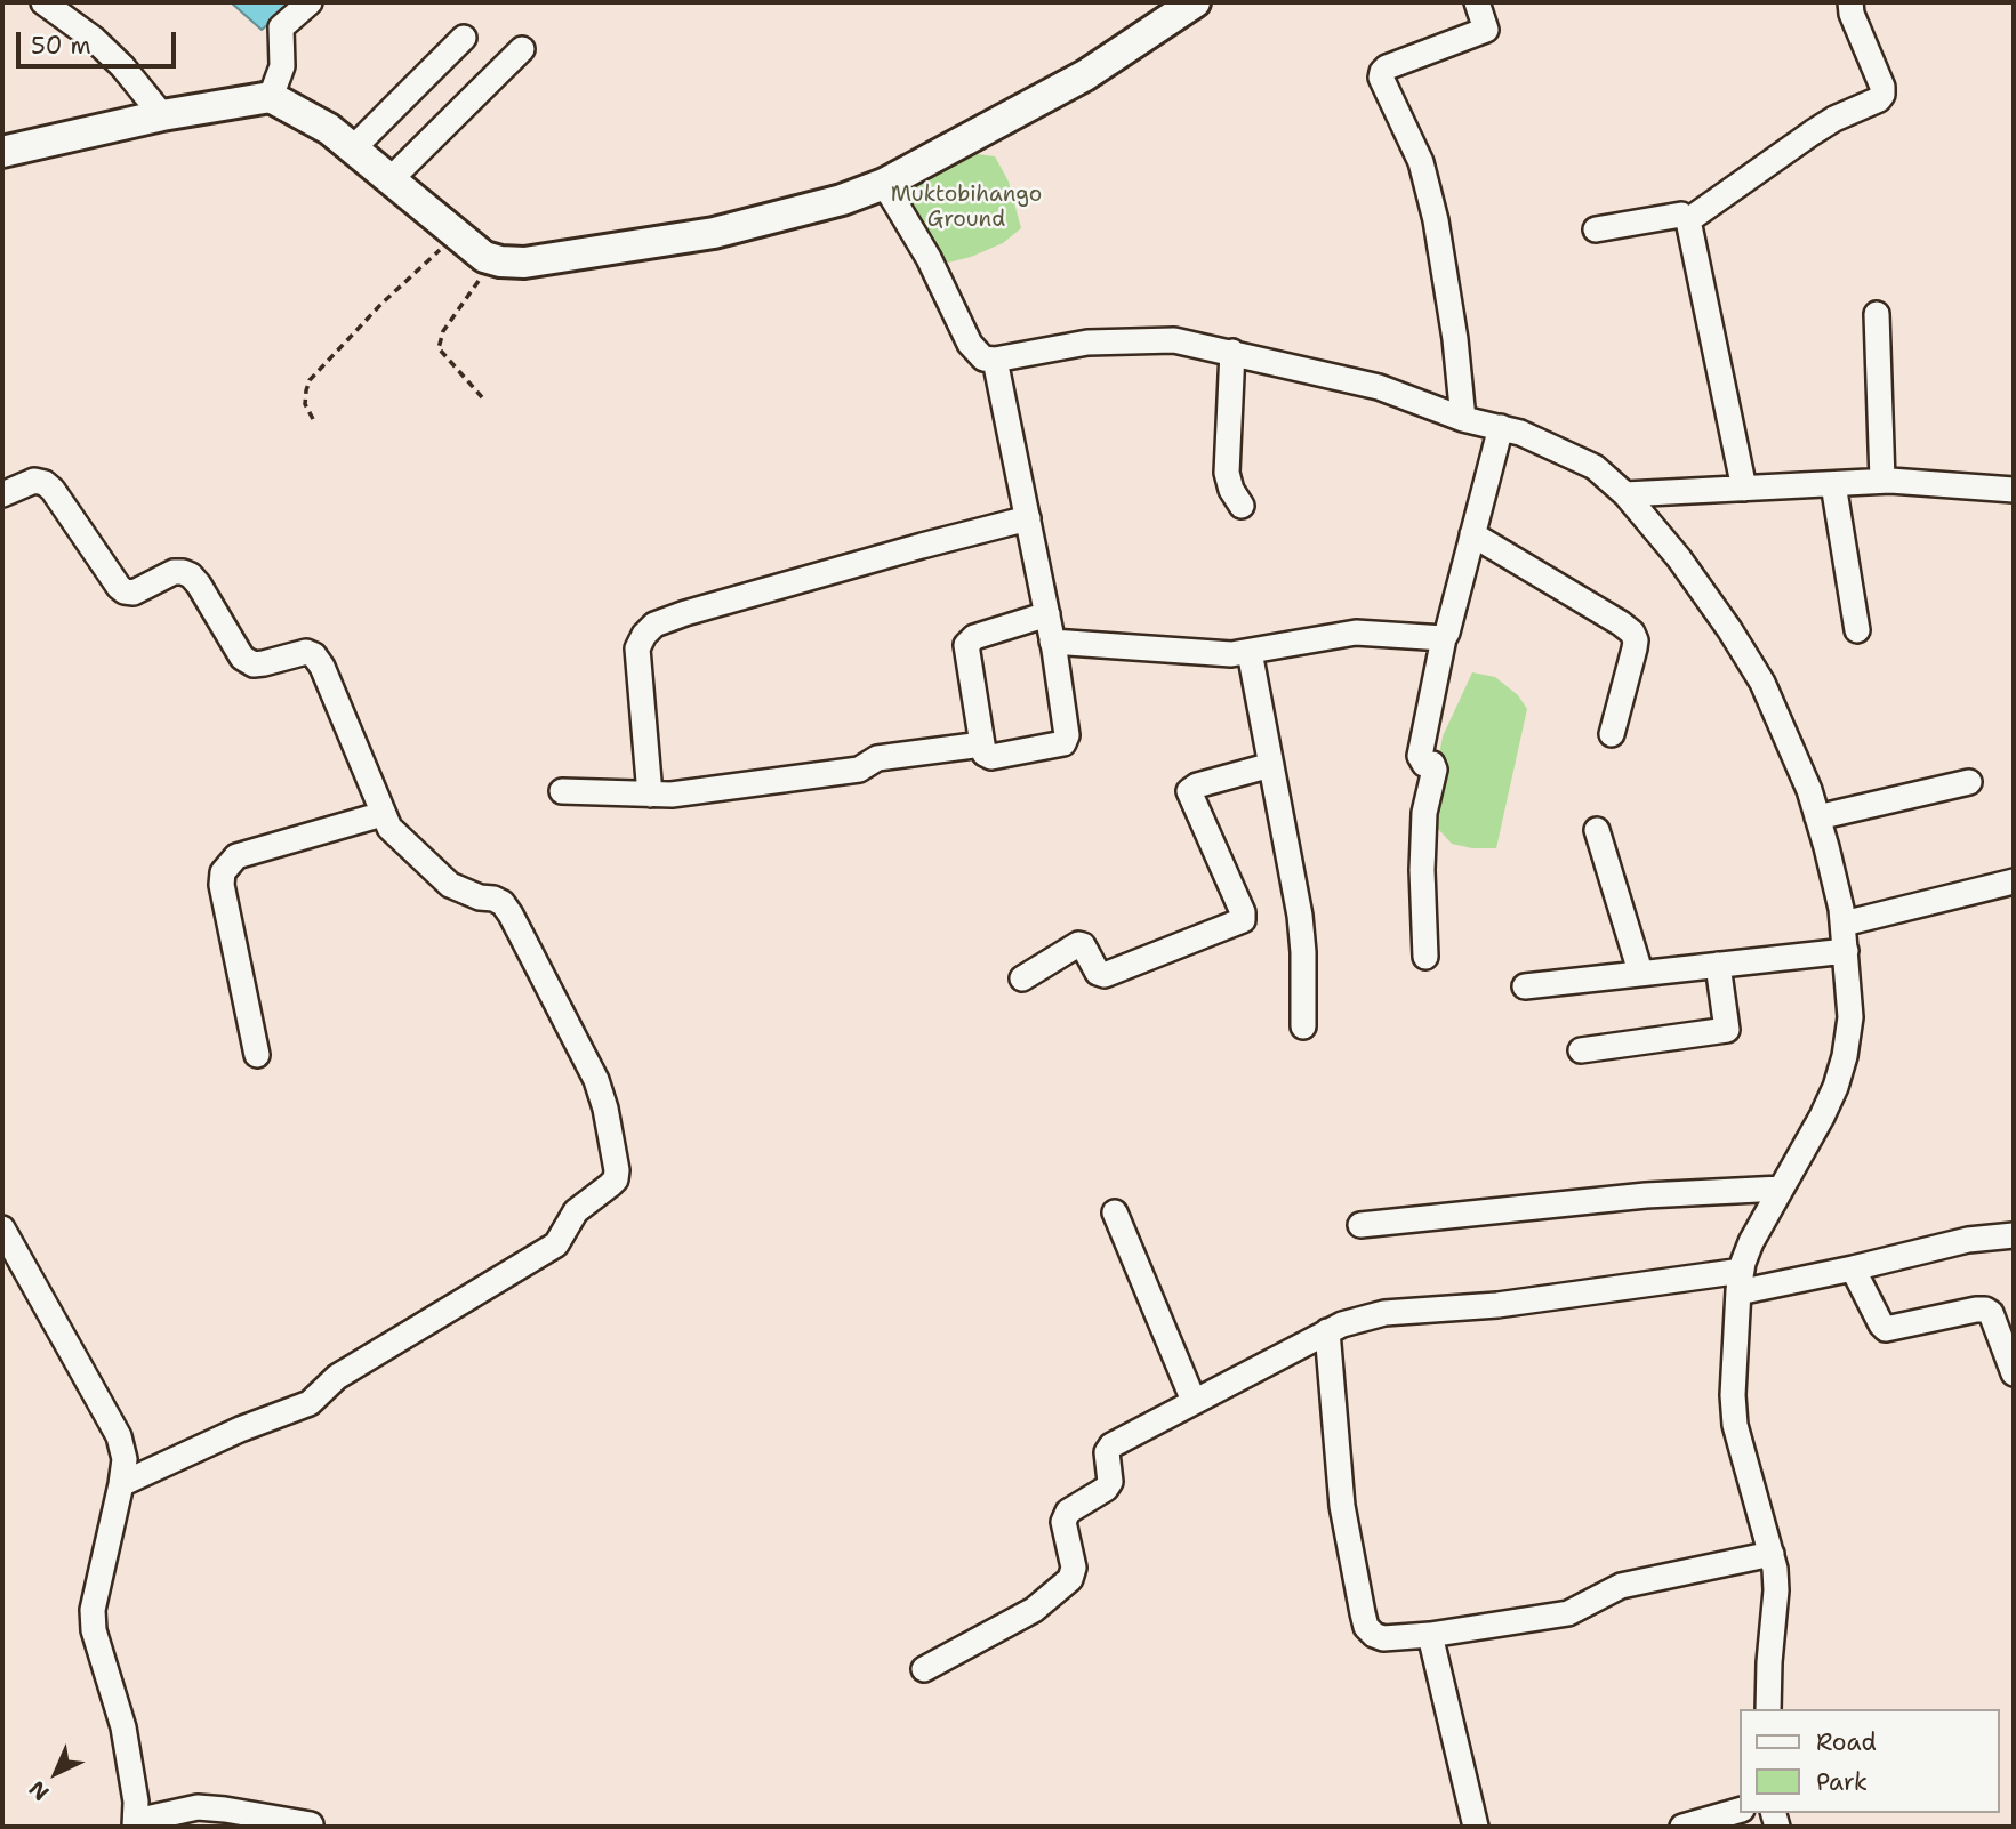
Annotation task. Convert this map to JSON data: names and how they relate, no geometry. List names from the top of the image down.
{
  "parks": ["Muktobihango Ground"],
  "legend": ["Road", "Park"],
  "scale_bar": "50 m",
  "north": "bottom left"
}
